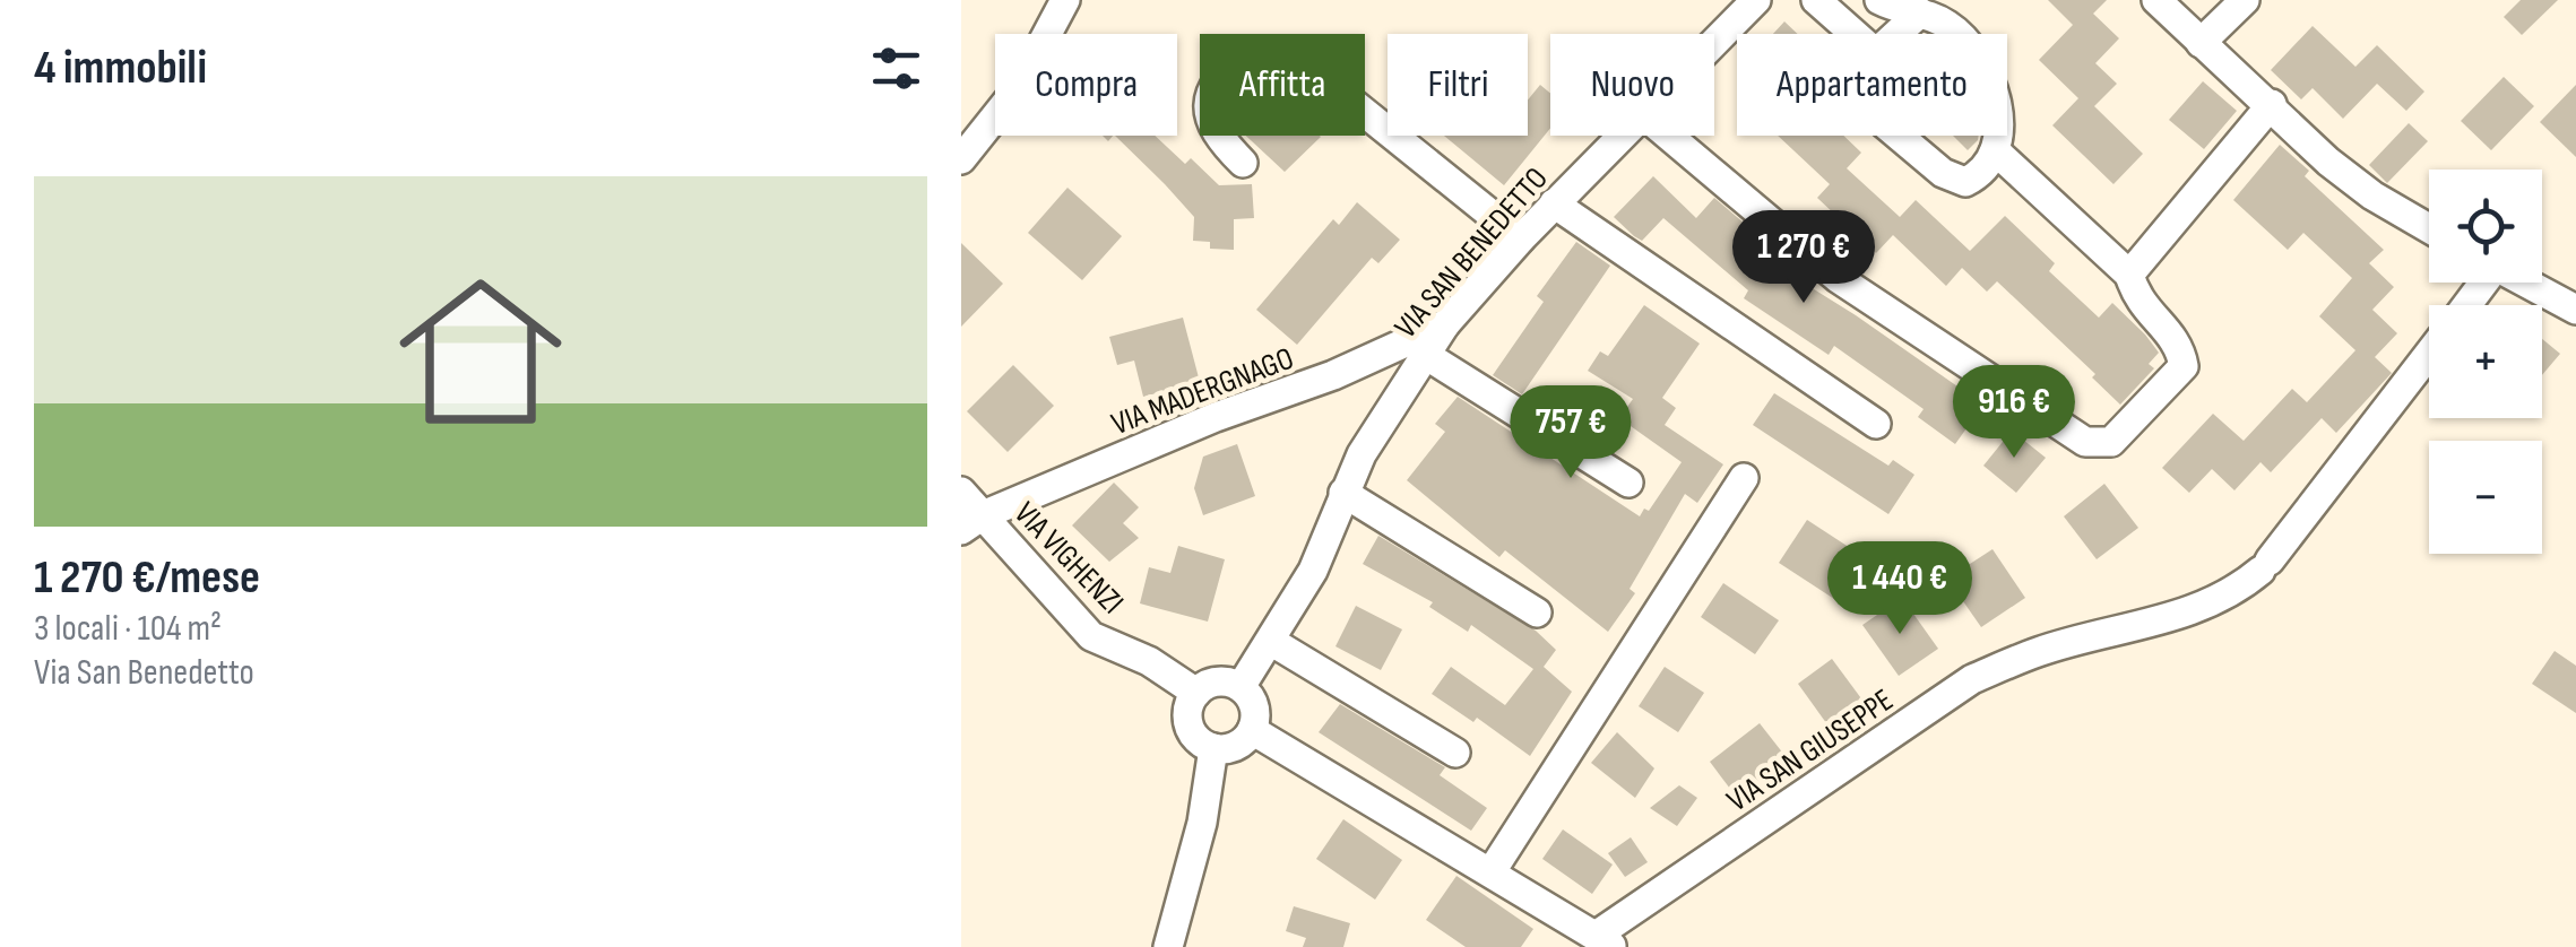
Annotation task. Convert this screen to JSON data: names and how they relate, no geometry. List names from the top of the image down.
{
  "streets": {
    "street": [
      "VIA SAN BENEDETTO",
      "VIA MADERGNAGO",
      "VIA VIGHENZI",
      "VIA SAN GIUSEPPE"
    ]
  },
  "crossings": [
    ["VIA SAN BENEDETTO", "VIA MADERGNAGO"],
    ["VIA SAN BENEDETTO", "VIA VIGHENZI"],
    ["VIA MADERGNAGO", "VIA VIGHENZI"]
  ],
  "page": {
    "heading": "4 immobili",
    "chip": [
      "Compra",
      "Affitta",
      "Filtri",
      "Nuovo",
      "Appartamento"
    ],
    "list": [
      {
        "name": "1 270 €/mese",
        "note": "3 locali · 104 m² · Via San Benedetto"
      }
    ],
    "map_buttons": ["+", "−"],
    "price": [
      "1 270 €",
      "916 €",
      "757 €",
      "1 440 €"
    ]
  }
}
